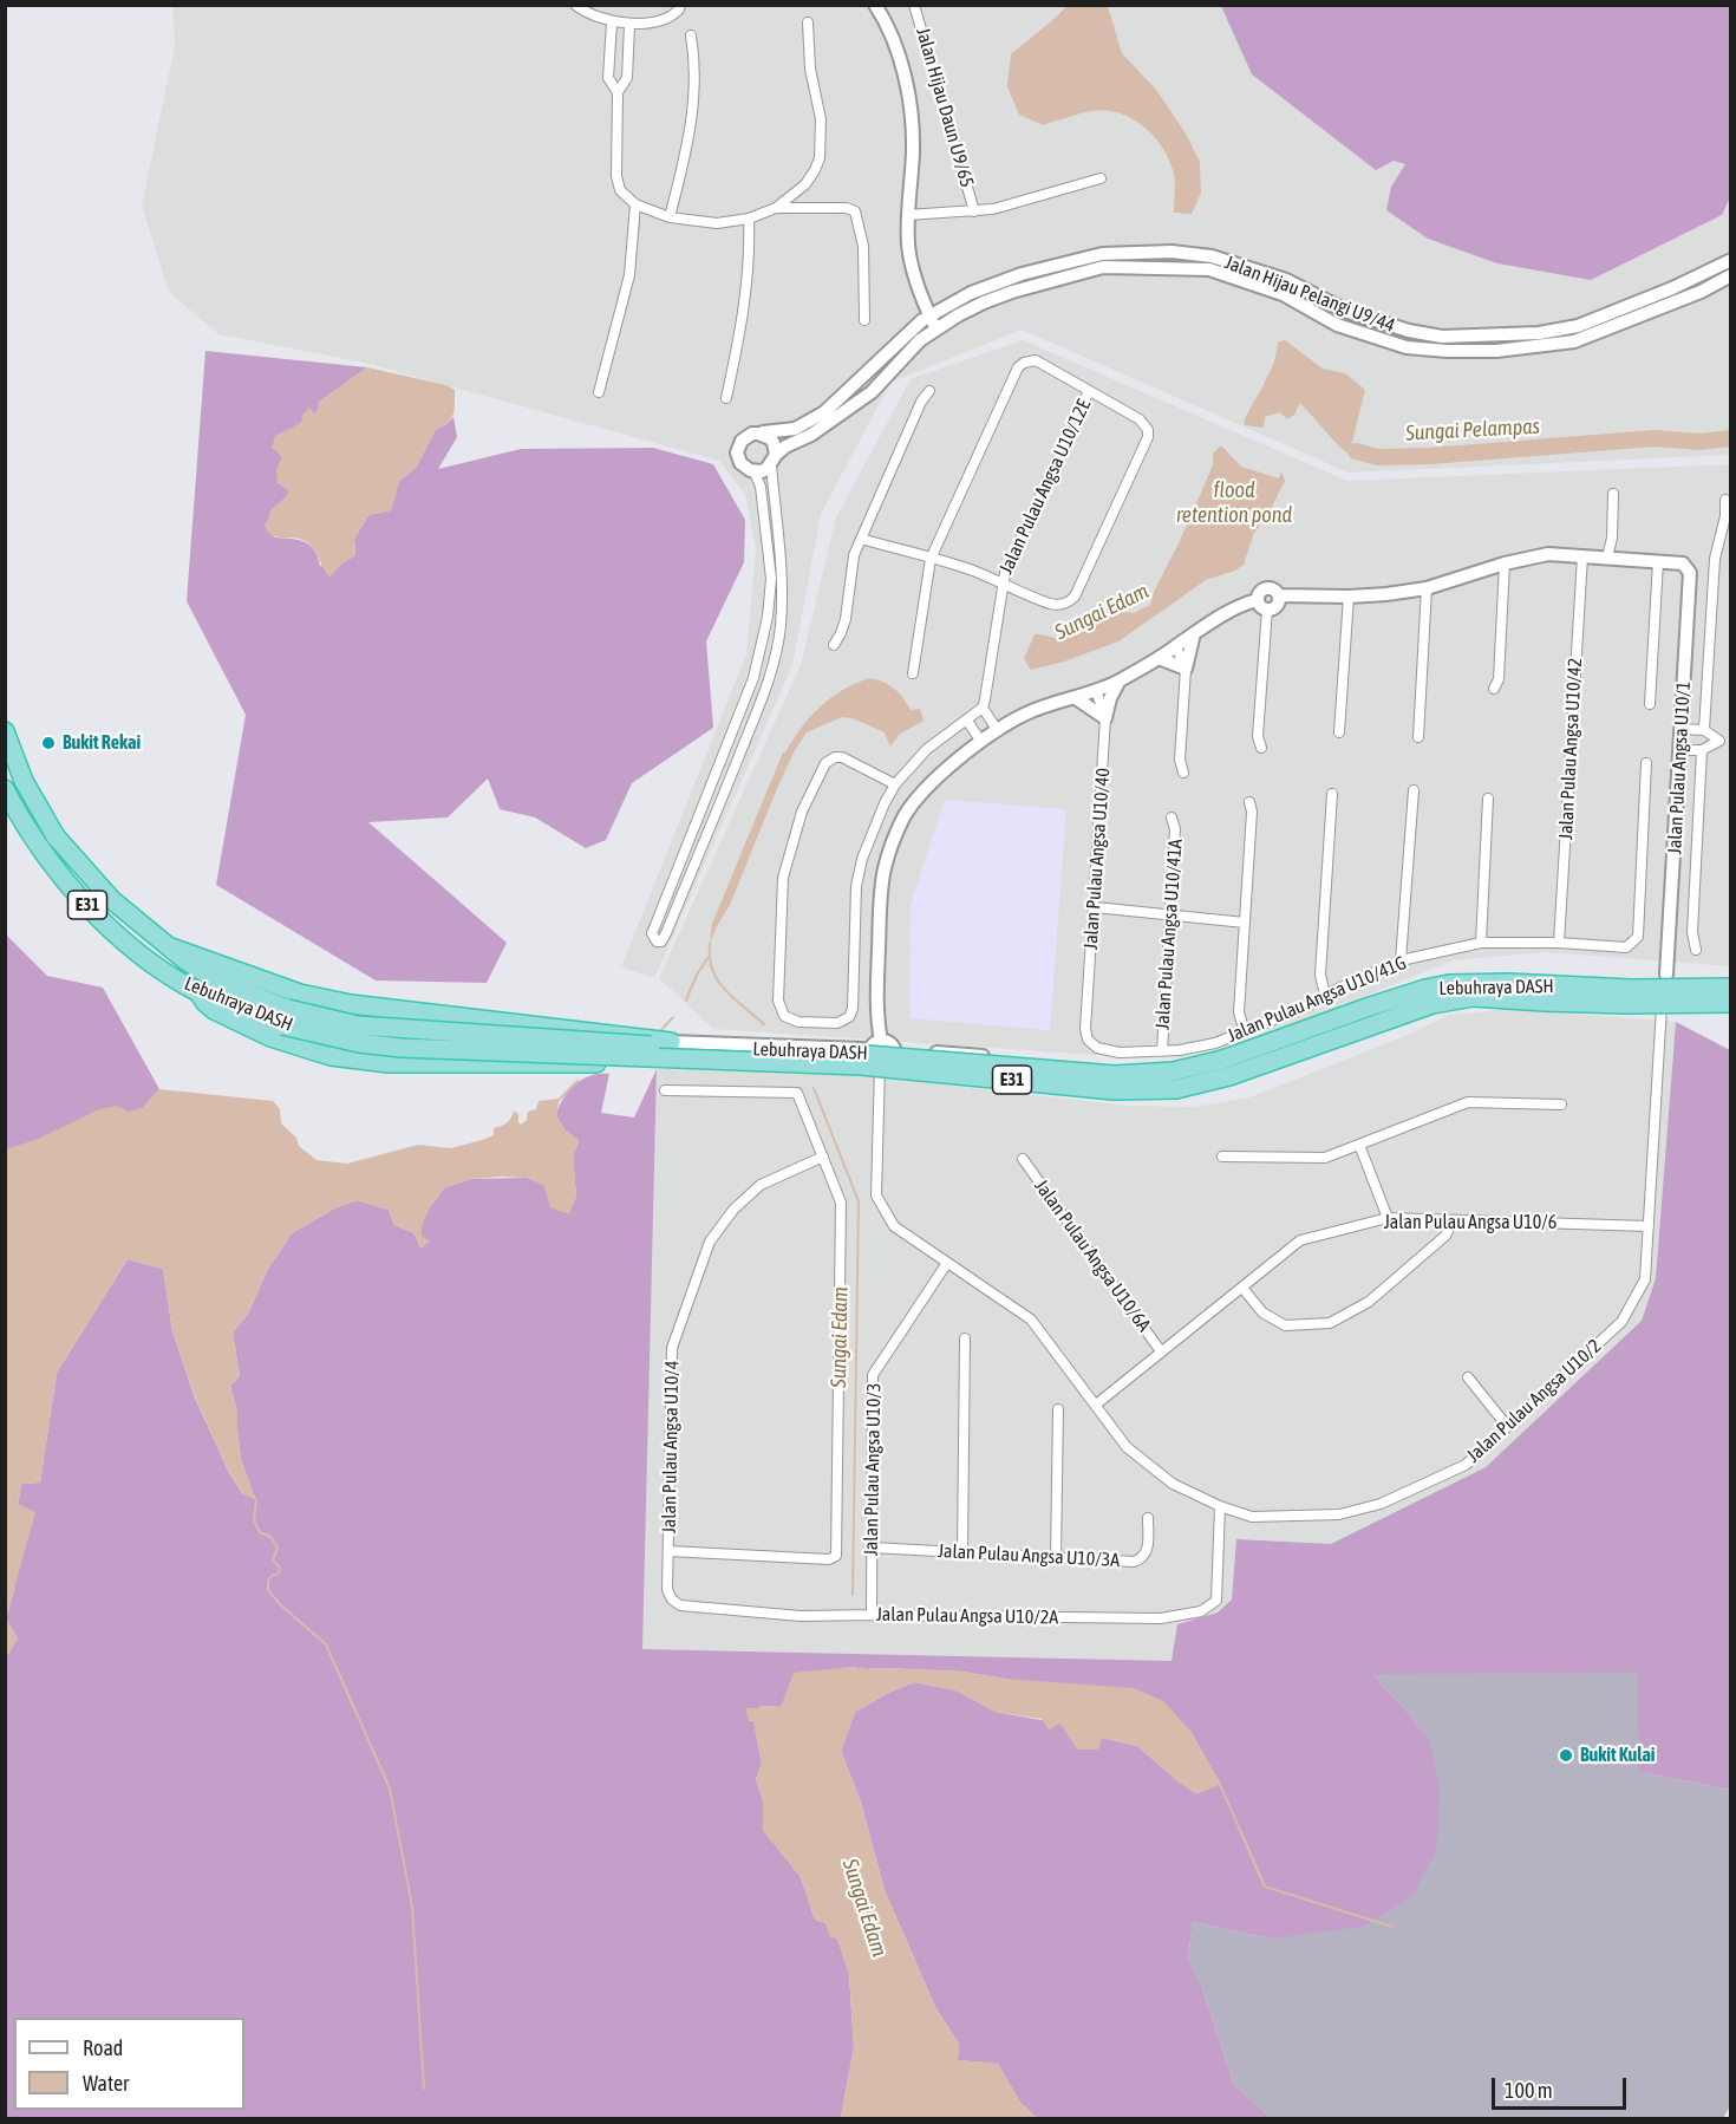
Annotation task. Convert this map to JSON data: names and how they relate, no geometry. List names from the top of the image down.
{
  "streets": {
    "highway": ["E31", "Lebuhraya DASH"],
    "street": [
      "Jalan Hijau Daun U9/65",
      "Jalan Hijau Pelangi U9/44",
      "Jalan Pulau Angsa U10/12E",
      "Jalan Pulau Angsa U10/42",
      "Jalan Pulau Angsa U10/1",
      "Jalan Pulau Angsa U10/40",
      "Jalan Pulau Angsa U10/41A",
      "Jalan Pulau Angsa U10/41G",
      "Jalan Pulau Angsa U10/6",
      "Jalan Pulau Angsa U10/6A",
      "Jalan Pulau Angsa U10/2",
      "Jalan Pulau Angsa U10/4",
      "Jalan Pulau Angsa U10/3",
      "Jalan Pulau Angsa U10/3A",
      "Jalan Pulau Angsa U10/2A"
    ]
  },
  "crossings": [
    ["Jalan Pulau Angsa U10/42", "Jalan Pulau Angsa U10/41G"],
    ["Jalan Pulau Angsa U10/1", "Jalan Pulau Angsa U10/2"],
    ["Jalan Pulau Angsa U10/40", "Jalan Pulau Angsa U10/41G"],
    ["Jalan Pulau Angsa U10/41A", "Jalan Pulau Angsa U10/41G"],
    ["Jalan Pulau Angsa U10/6", "Jalan Pulau Angsa U10/6A"],
    ["Jalan Pulau Angsa U10/6", "Jalan Pulau Angsa U10/2"],
    ["Jalan Pulau Angsa U10/2", "Jalan Pulau Angsa U10/3"],
    ["Jalan Pulau Angsa U10/2", "Jalan Pulau Angsa U10/2A"],
    ["Jalan Pulau Angsa U10/4", "Jalan Pulau Angsa U10/2A"],
    ["Jalan Pulau Angsa U10/3", "Jalan Pulau Angsa U10/3A"],
    ["Jalan Pulau Angsa U10/3", "Jalan Pulau Angsa U10/2A"]
  ],
  "water": ["Sungai Pelampas", "flood retention pond", "Sungai Edam"],
  "places": ["Bukit Rekai", "Bukit Kulai"],
  "legend": ["Road", "Water"],
  "scale_bar": "100 m"
}
